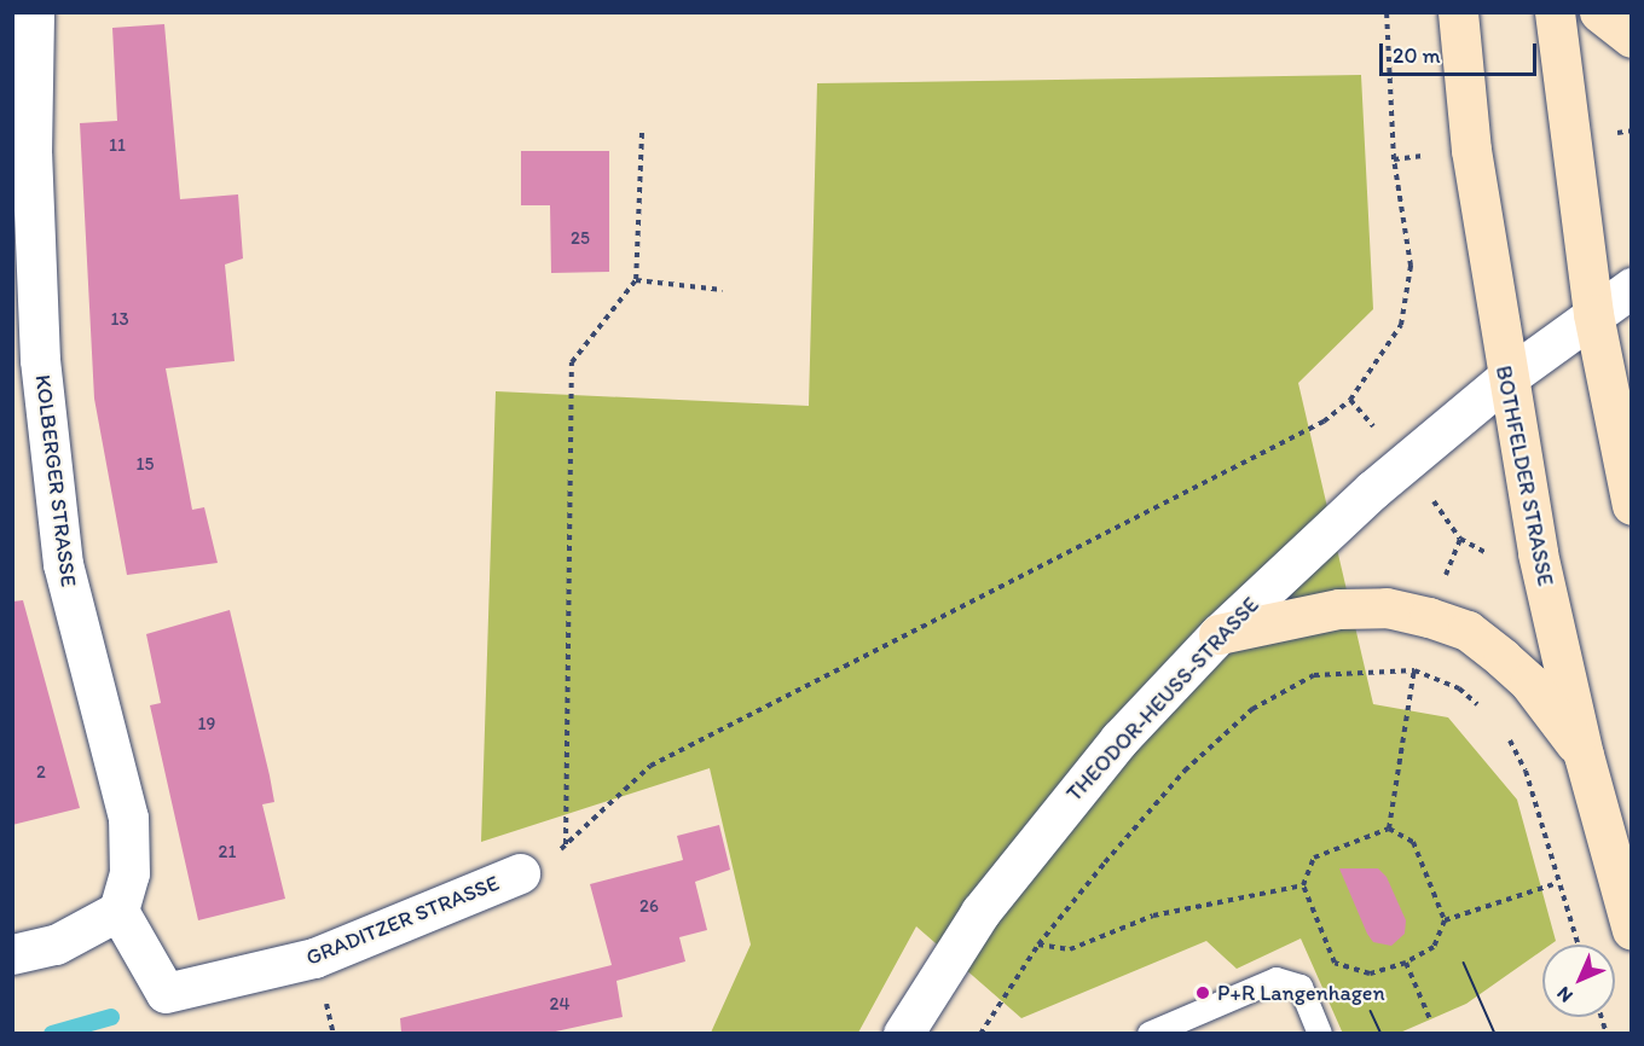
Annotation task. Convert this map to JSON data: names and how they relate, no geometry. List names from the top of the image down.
{
  "streets": {
    "main road": ["BOTHFELDER STRASSE"],
    "street": ["KOLBERGER STRASSE", "THEODOR-HEUSS-STRASSE", "GRADITZER STRASSE"]
  },
  "crossings": [
    ["BOTHFELDER STRASSE", "THEODOR-HEUSS-STRASSE"],
    ["KOLBERGER STRASSE", "GRADITZER STRASSE"]
  ],
  "places": ["P+R Langenhagen"],
  "house_numbers": [
    "11",
    "25",
    "13",
    "15",
    "19",
    "2",
    "21",
    "26",
    "24"
  ],
  "scale_bar": "20 m",
  "north": "bottom left"
}
